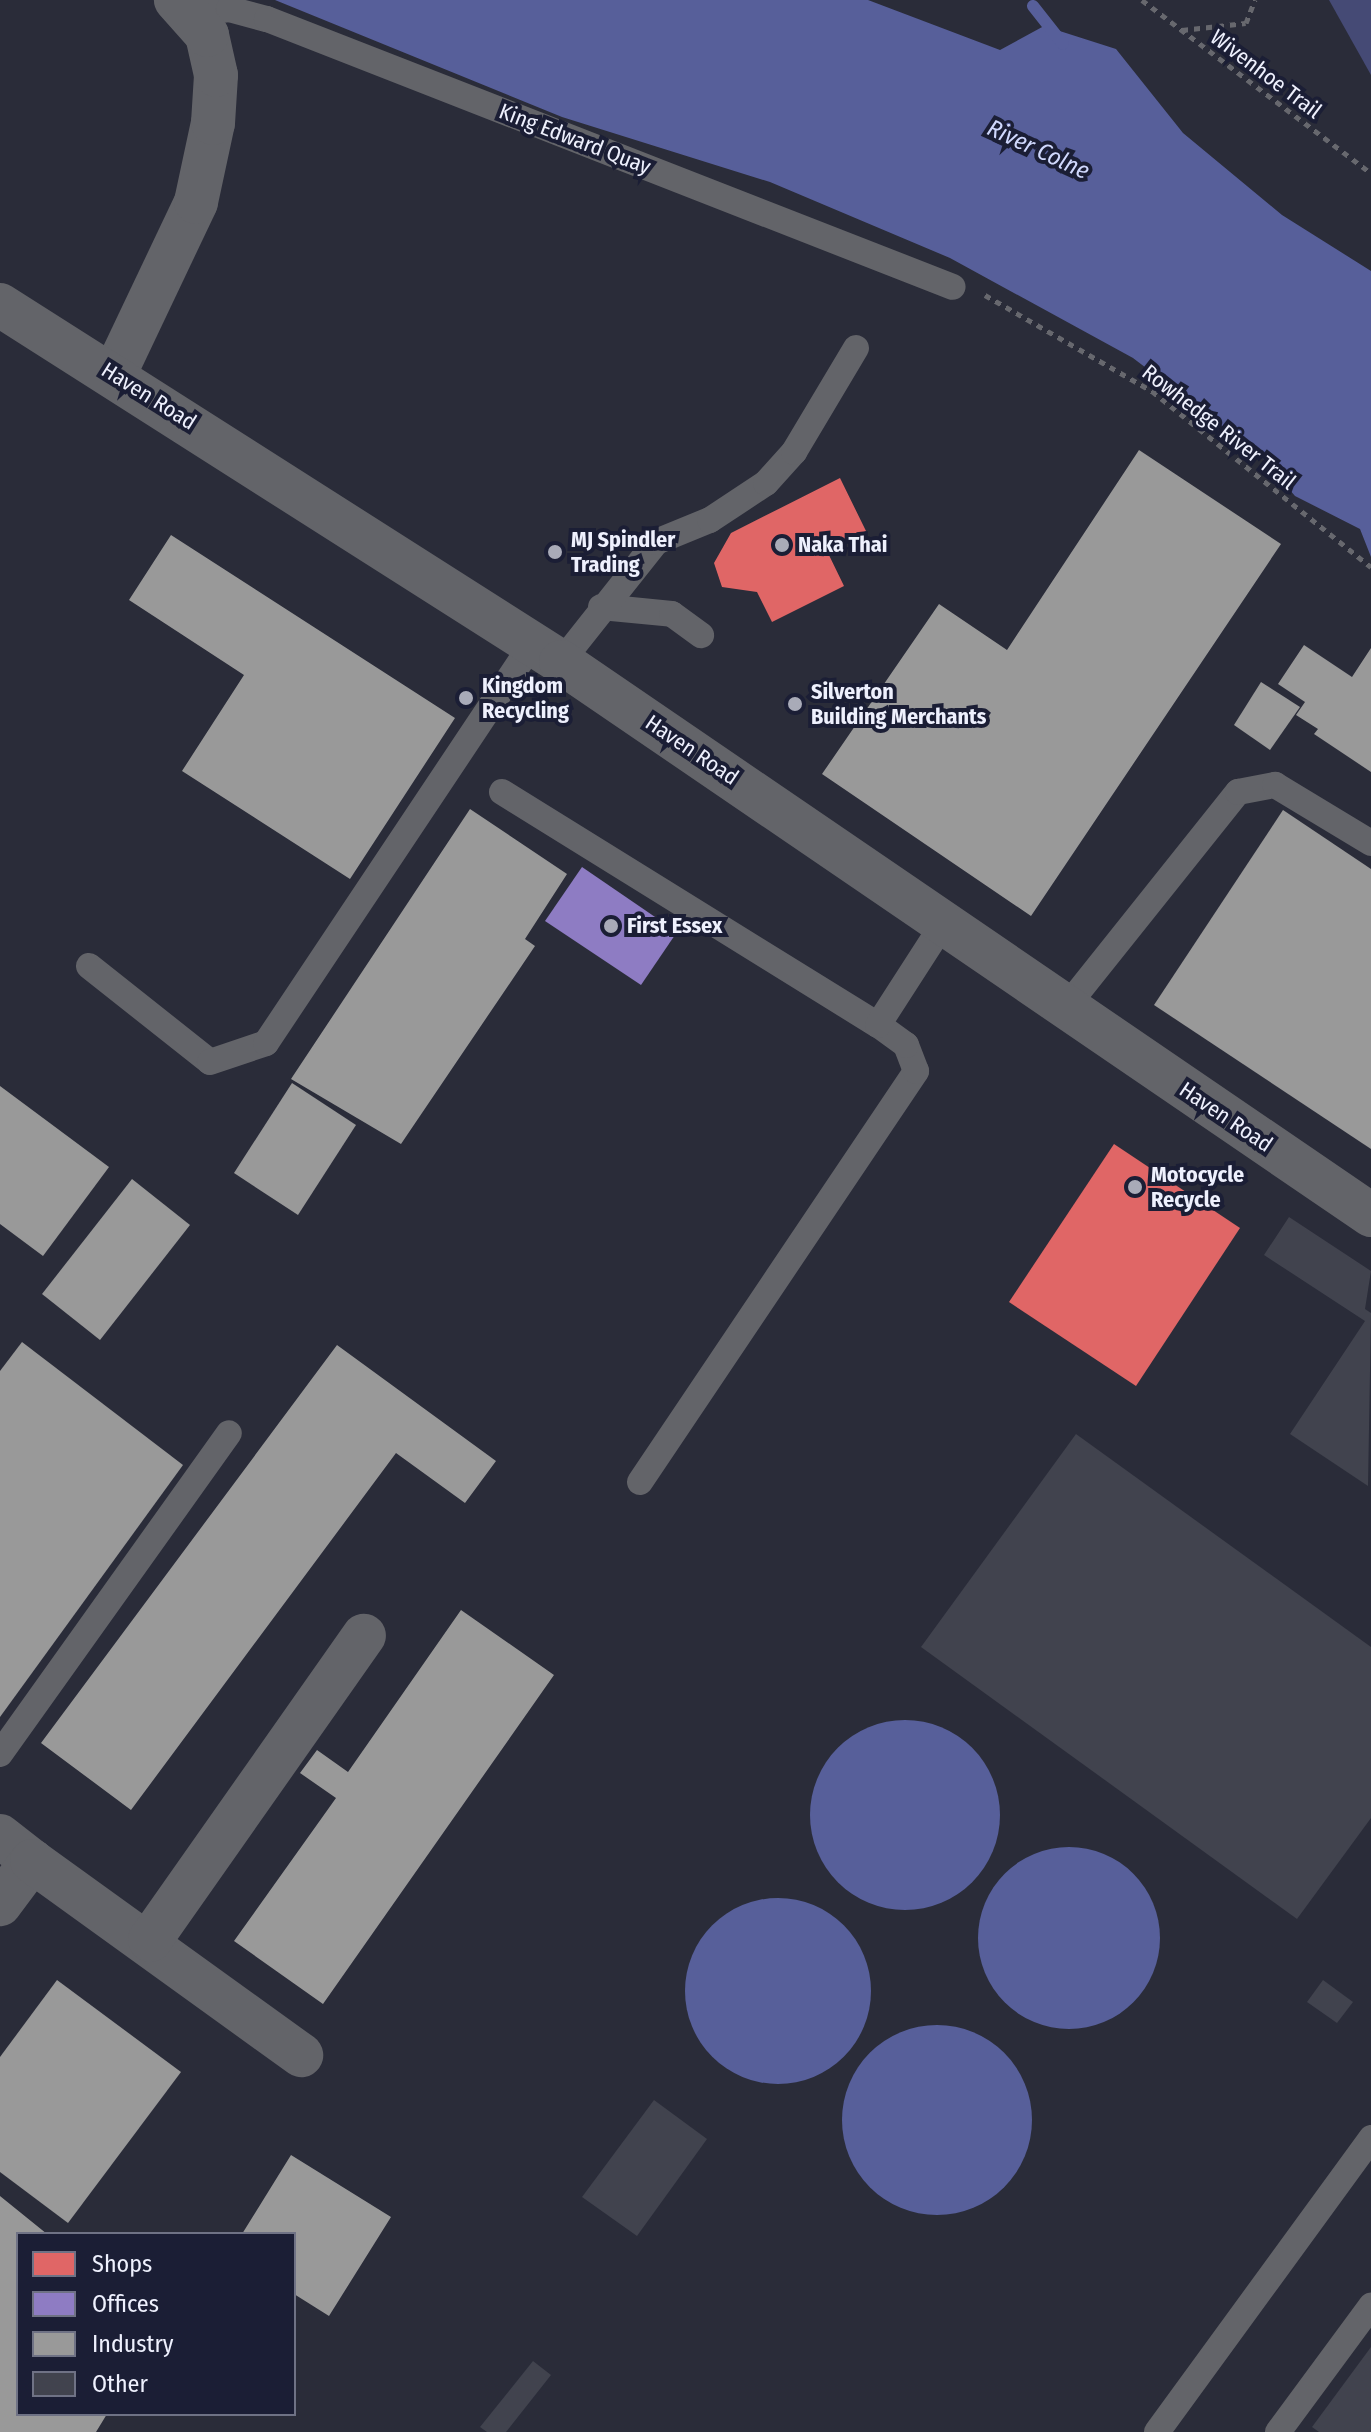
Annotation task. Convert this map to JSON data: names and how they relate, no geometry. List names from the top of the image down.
{
  "streets": {
    "street": ["King Edward Quay", "Haven Road"],
    "path": ["Wivenhoe Trail", "Rowhedge River Trail"]
  },
  "crossings": [
    ["King Edward Quay", "Haven Road"],
    ["King Edward Quay", "Rowhedge River Trail"]
  ],
  "water": ["River Colne"],
  "places": [
    "Naka Thai",
    "MJ Spindler Trading",
    "Kingdom Recycling",
    "Silverton Building Merchants",
    "First Essex",
    "Motocycle Recycle"
  ],
  "legend": [
    "Shops",
    "Offices",
    "Industry",
    "Other"
  ]
}
